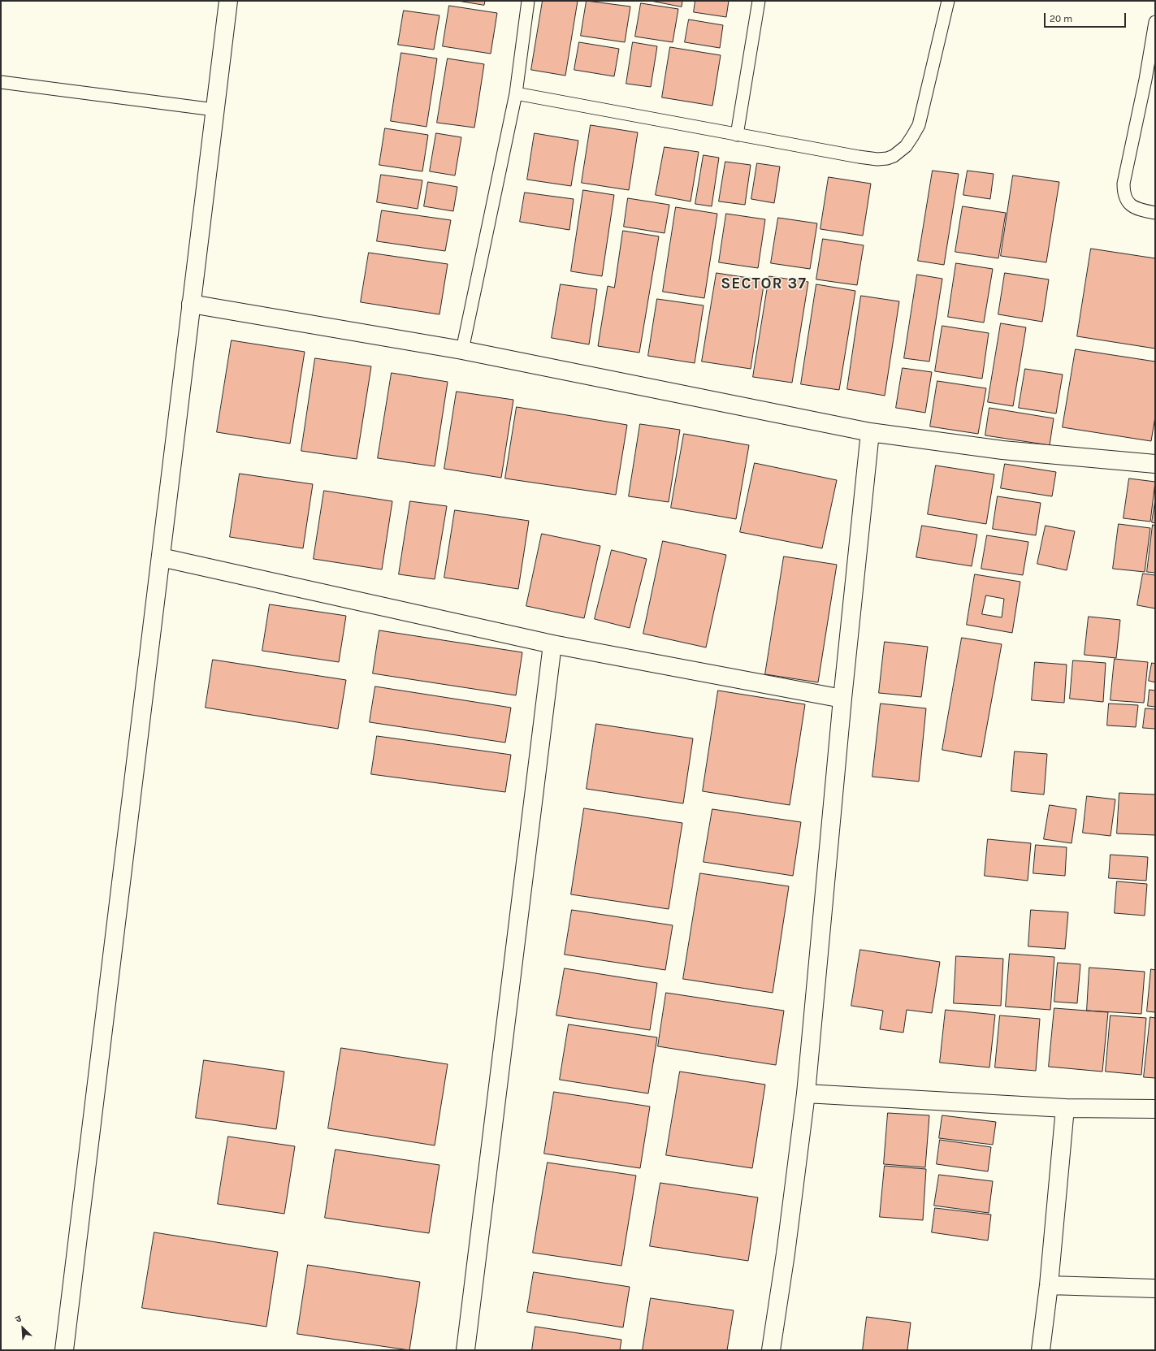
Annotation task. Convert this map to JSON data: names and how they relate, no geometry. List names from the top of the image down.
{
  "districts": ["SECTOR 37"],
  "scale_bar": "20 m",
  "north": "top left"
}
